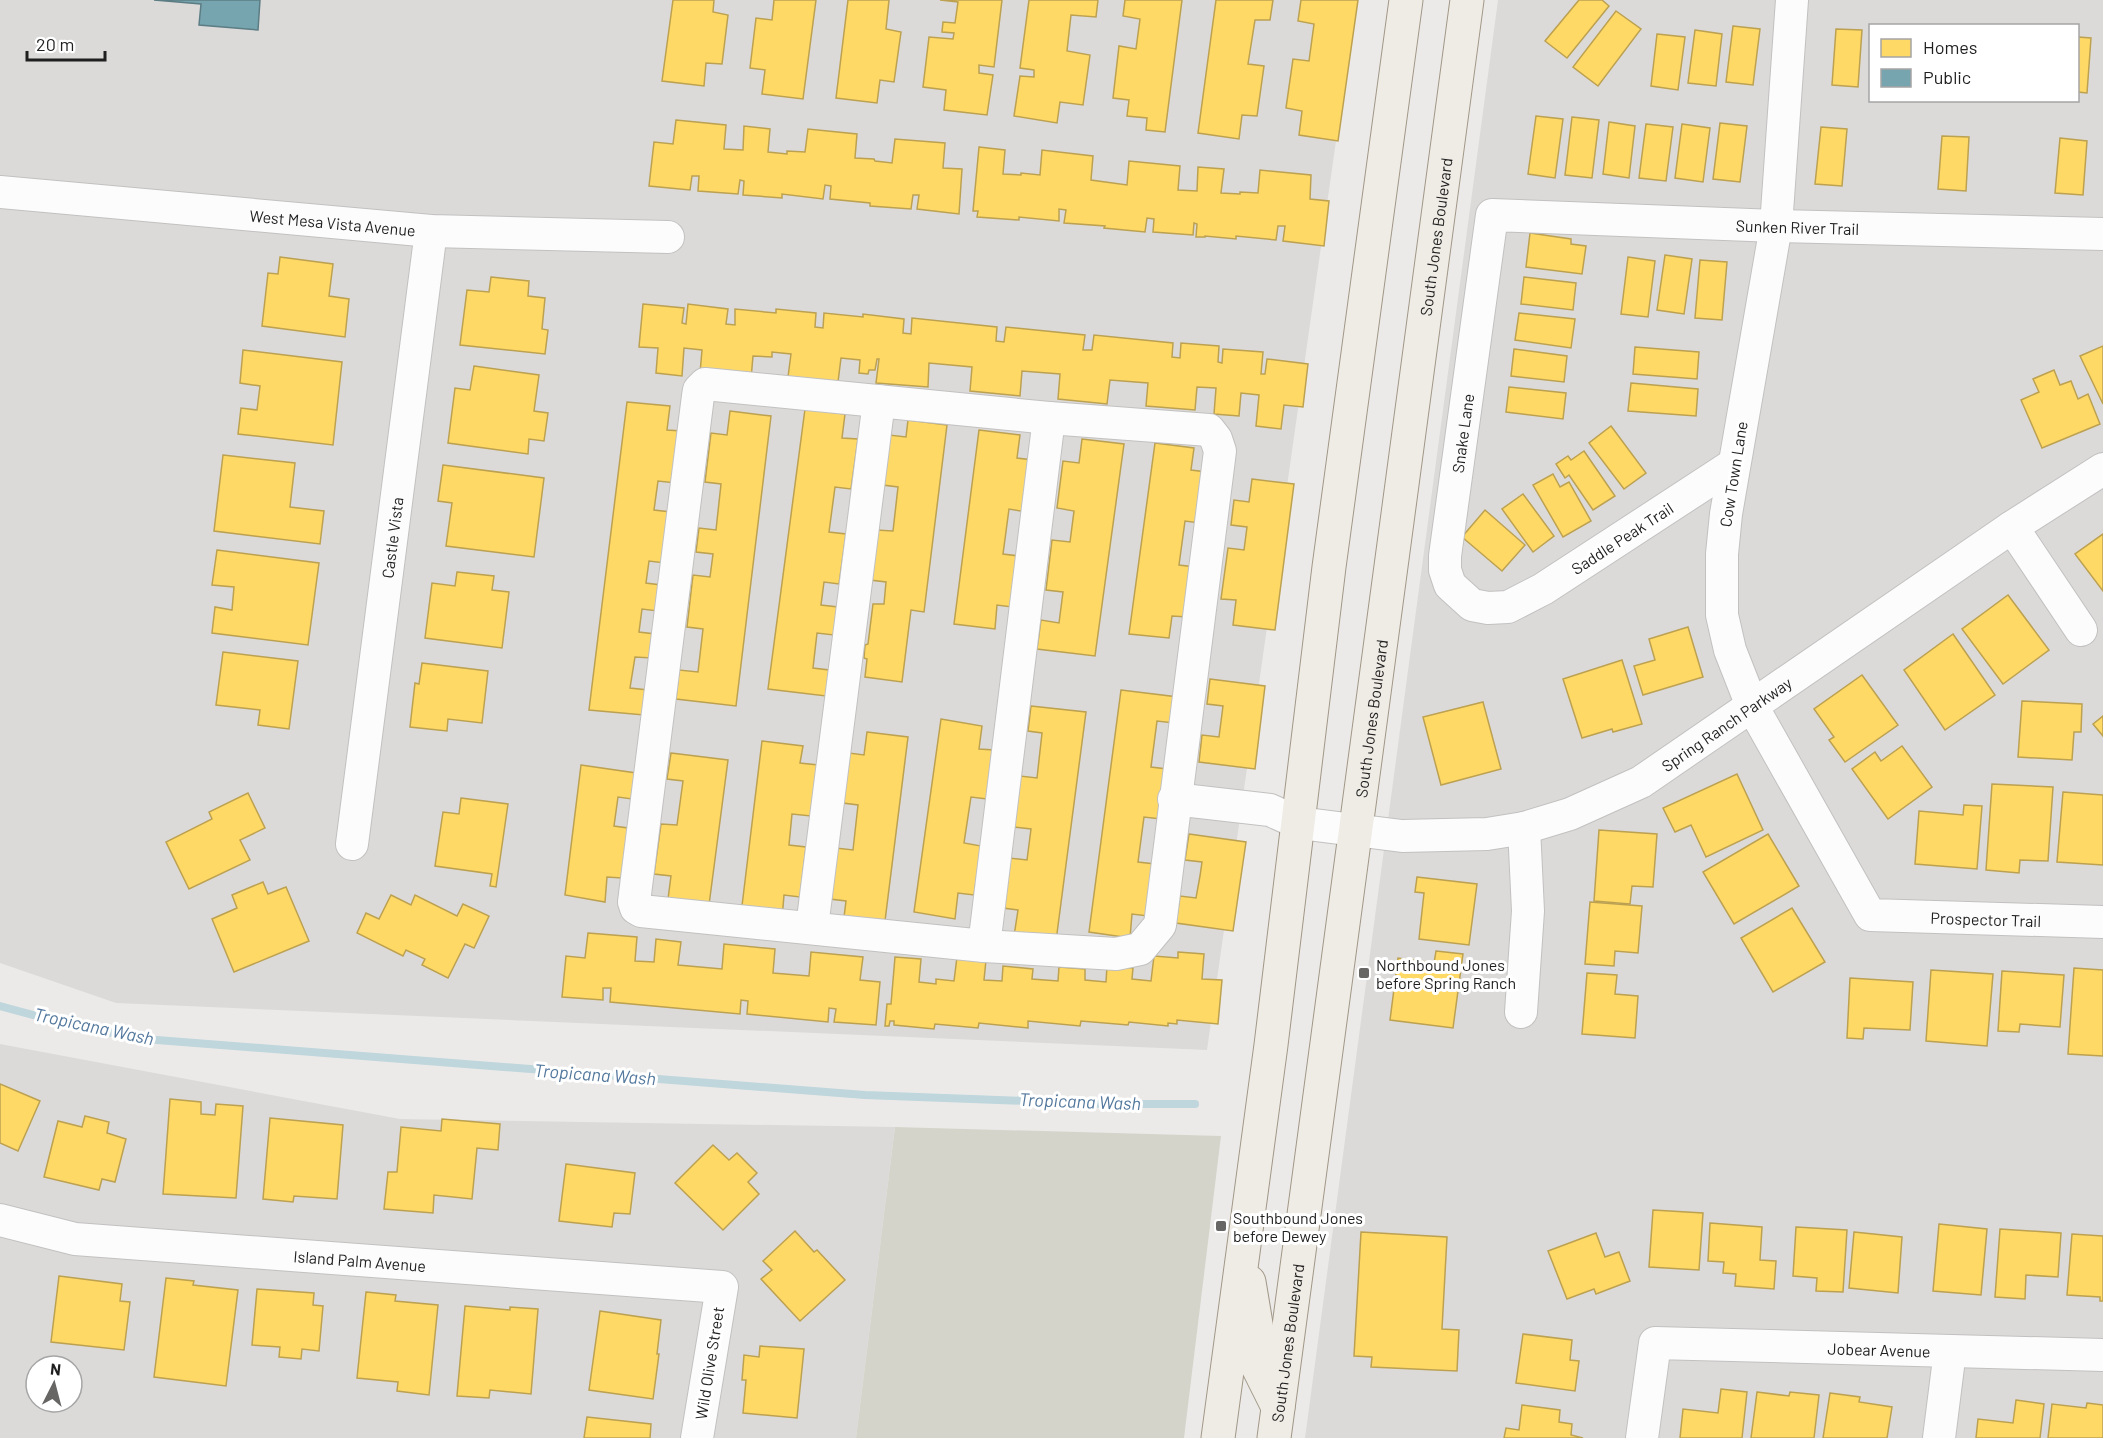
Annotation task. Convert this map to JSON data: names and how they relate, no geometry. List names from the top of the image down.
{
  "streets": {
    "main road": ["South Jones Boulevard"],
    "street": [
      "West Mesa Vista Avenue",
      "Sunken River Trail",
      "Snake Lane",
      "Cow Town Lane",
      "Castle Vista",
      "Saddle Peak Trail",
      "Spring Ranch Parkway",
      "Prospector Trail",
      "Island Palm Avenue",
      "Jobear Avenue",
      "Wild Olive Street"
    ]
  },
  "crossings": [
    ["West Mesa Vista Avenue", "Castle Vista"],
    ["Sunken River Trail", "Snake Lane"],
    ["Sunken River Trail", "Cow Town Lane"],
    ["South Jones Boulevard", "Spring Ranch Parkway"],
    ["Snake Lane", "Saddle Peak Trail"],
    ["Cow Town Lane", "Saddle Peak Trail"],
    ["Cow Town Lane", "Spring Ranch Parkway"],
    ["Cow Town Lane", "Prospector Trail"],
    ["Island Palm Avenue", "Wild Olive Street"]
  ],
  "water": ["Tropicana Wash"],
  "places": {
    "transit": ["Northbound Jones before Spring Ranch", "Southbound Jones before Dewey"]
  },
  "legend": ["Homes", "Public"],
  "scale_bar": "20 m",
  "north": "top"
}
